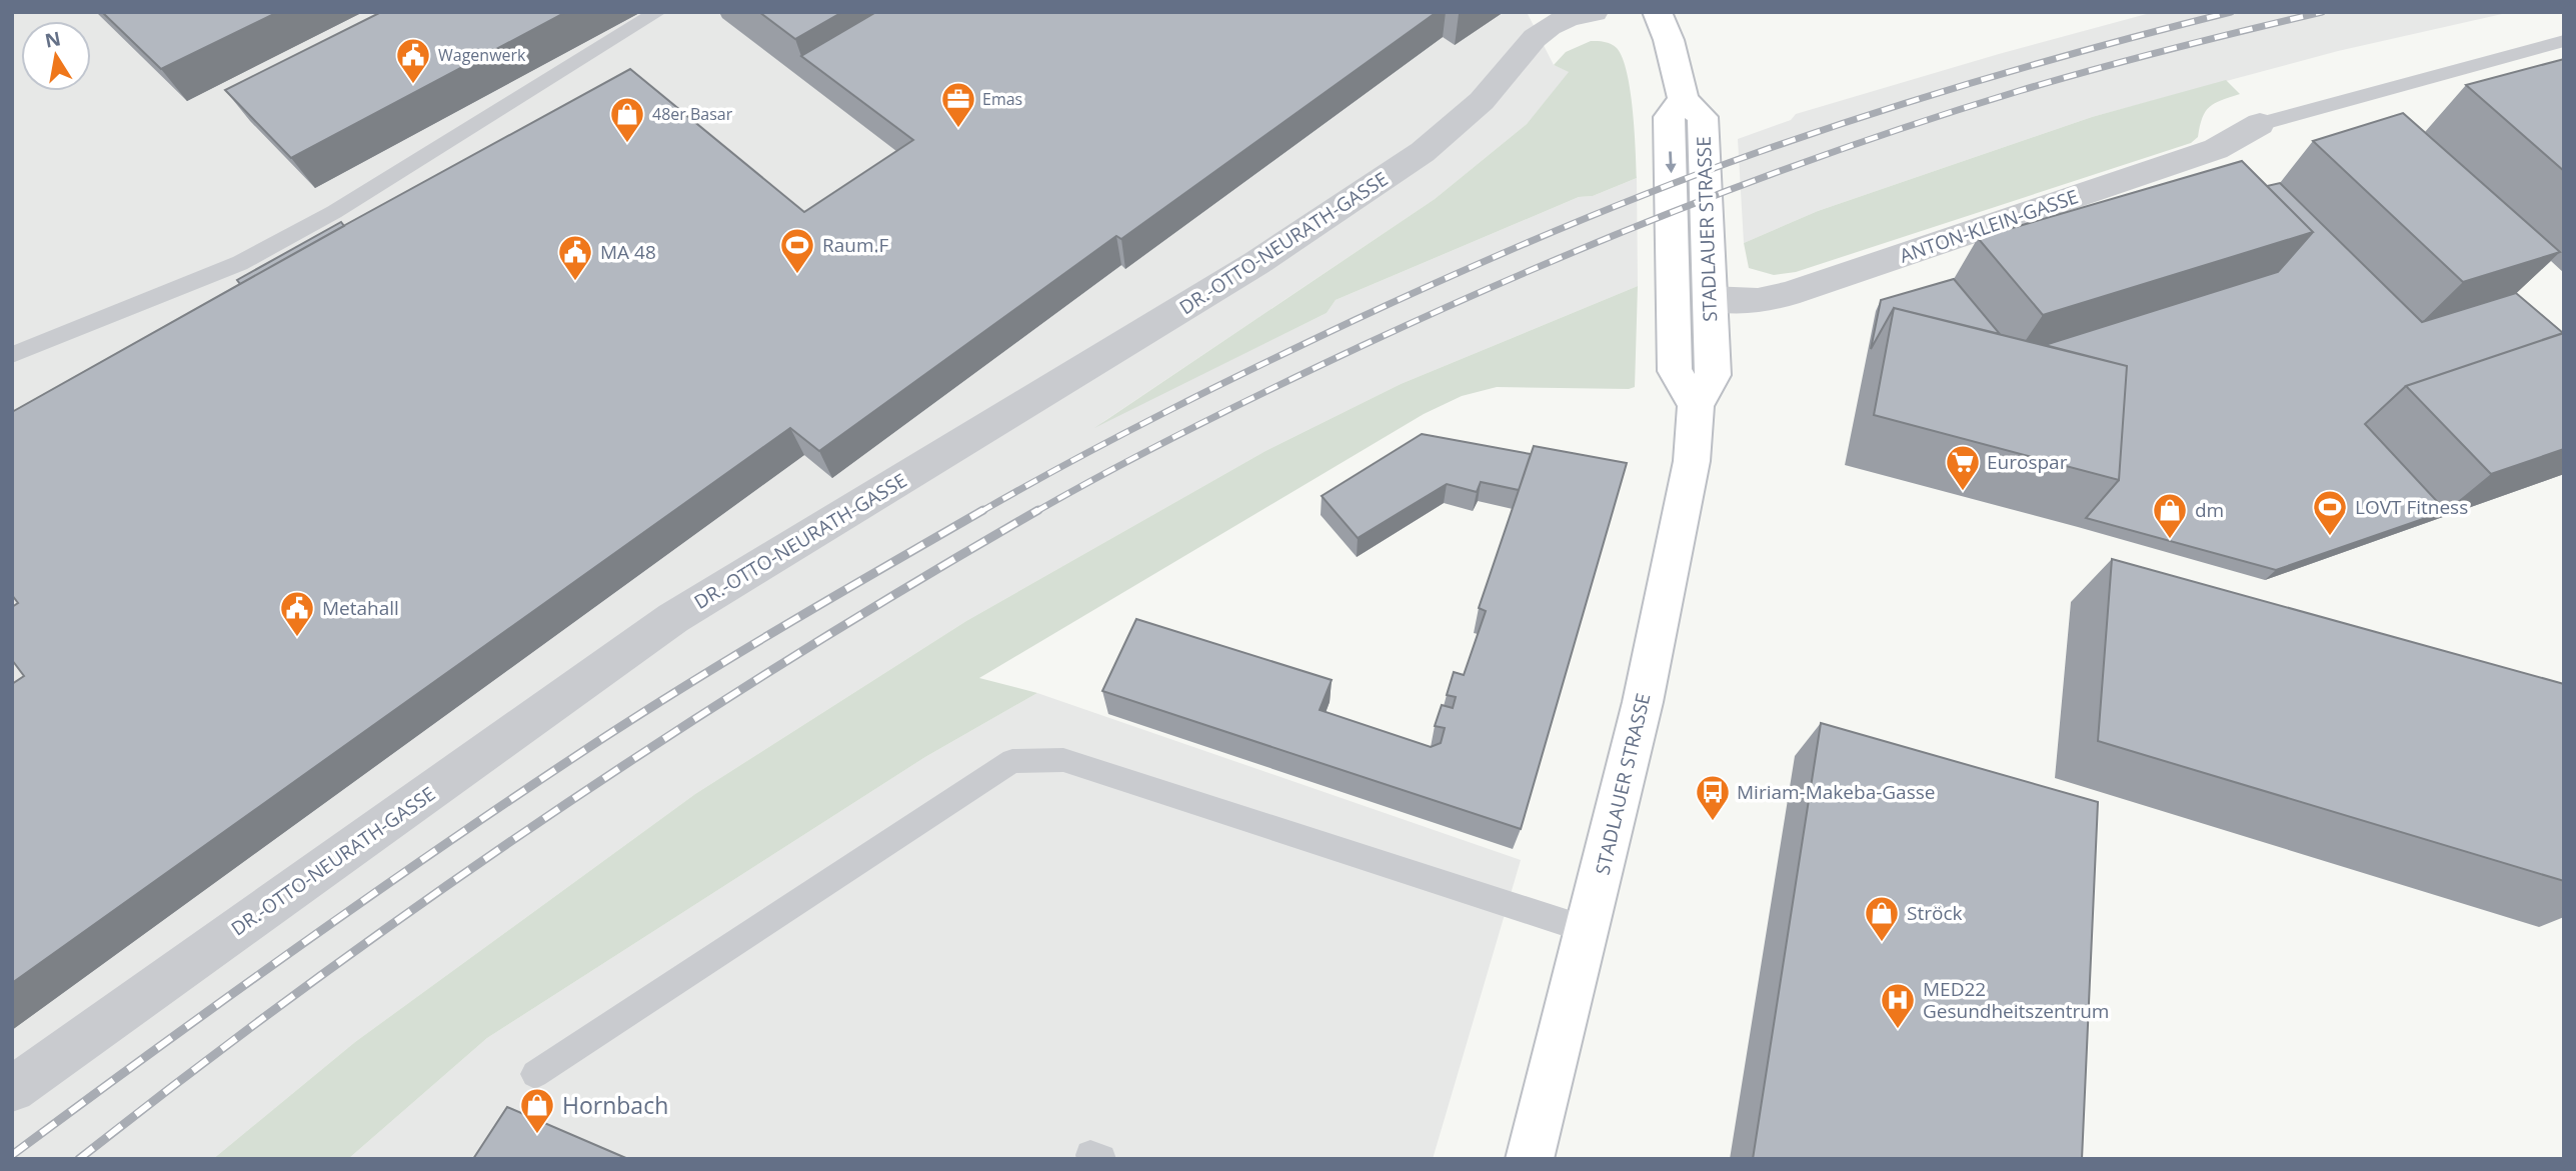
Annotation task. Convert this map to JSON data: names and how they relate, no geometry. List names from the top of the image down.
{
  "streets": {
    "main road": ["STADLAUER STRASSE"],
    "street": ["ANTON-KLEIN-GASSE", "DR.-OTTO-NEURATH-GASSE"]
  },
  "crossings": [
    ["ANTON-KLEIN-GASSE", "STADLAUER STRASSE"]
  ],
  "places": {
    "public building": ["Wagenwerk", "MA 48", "Metahall"],
    "office": ["Emas"],
    "shop": [
      "48er Basar",
      "dm",
      "Ströck",
      "Hornbach"
    ],
    "sports": ["Raum.F", "LOVT Fitness"],
    "supermarket": ["Eurospar"],
    "bus stop": ["Miriam-Makeba-Gasse"],
    "hospital": ["MED22 Gesundheitszentrum"]
  },
  "north": "top"
}
